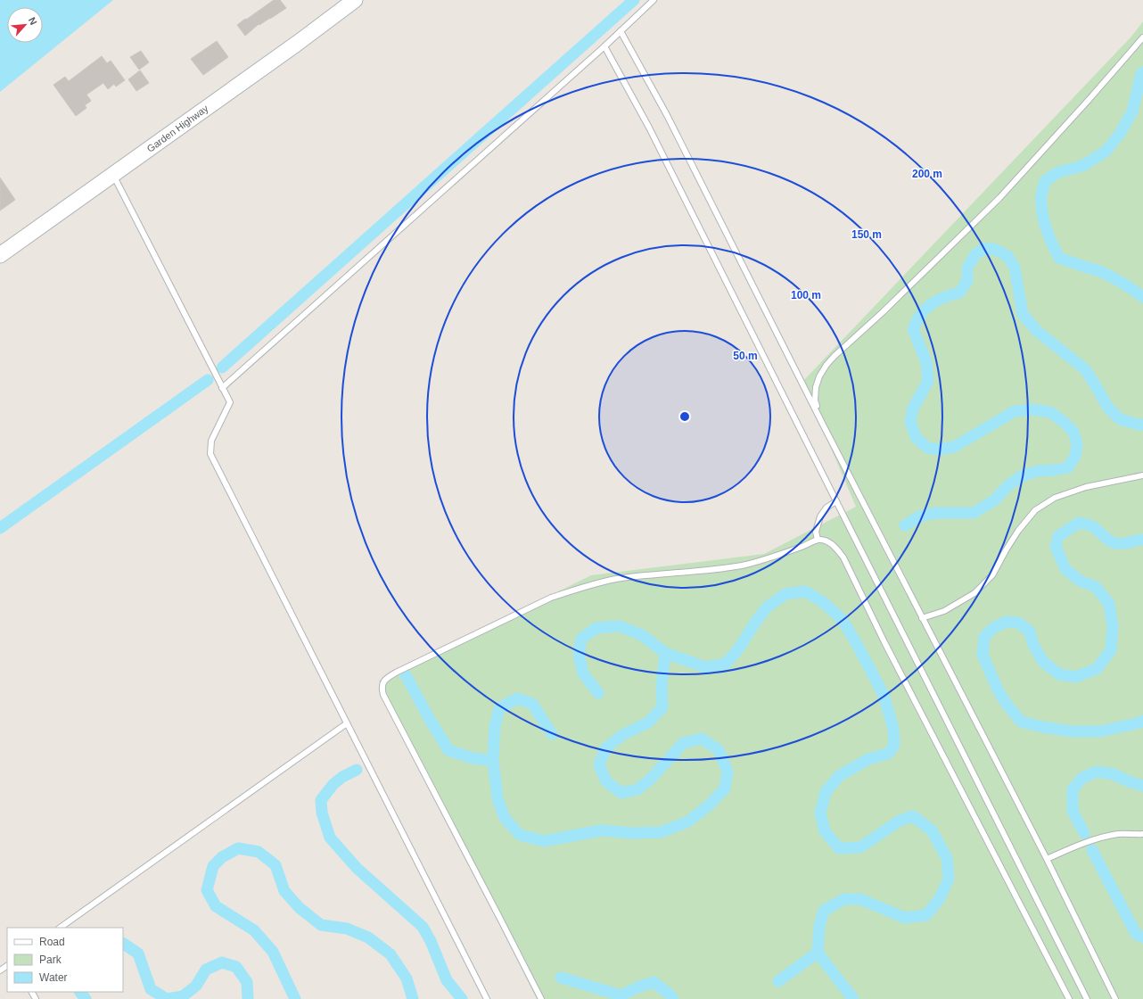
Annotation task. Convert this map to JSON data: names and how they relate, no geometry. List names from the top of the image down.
{
  "streets": {
    "main road": ["Garden Highway"]
  },
  "legend": ["Road", "Park", "Water"],
  "north": "top right",
  "rings": [
    "200 m",
    "150 m",
    "100 m",
    "50 m"
  ]
}
